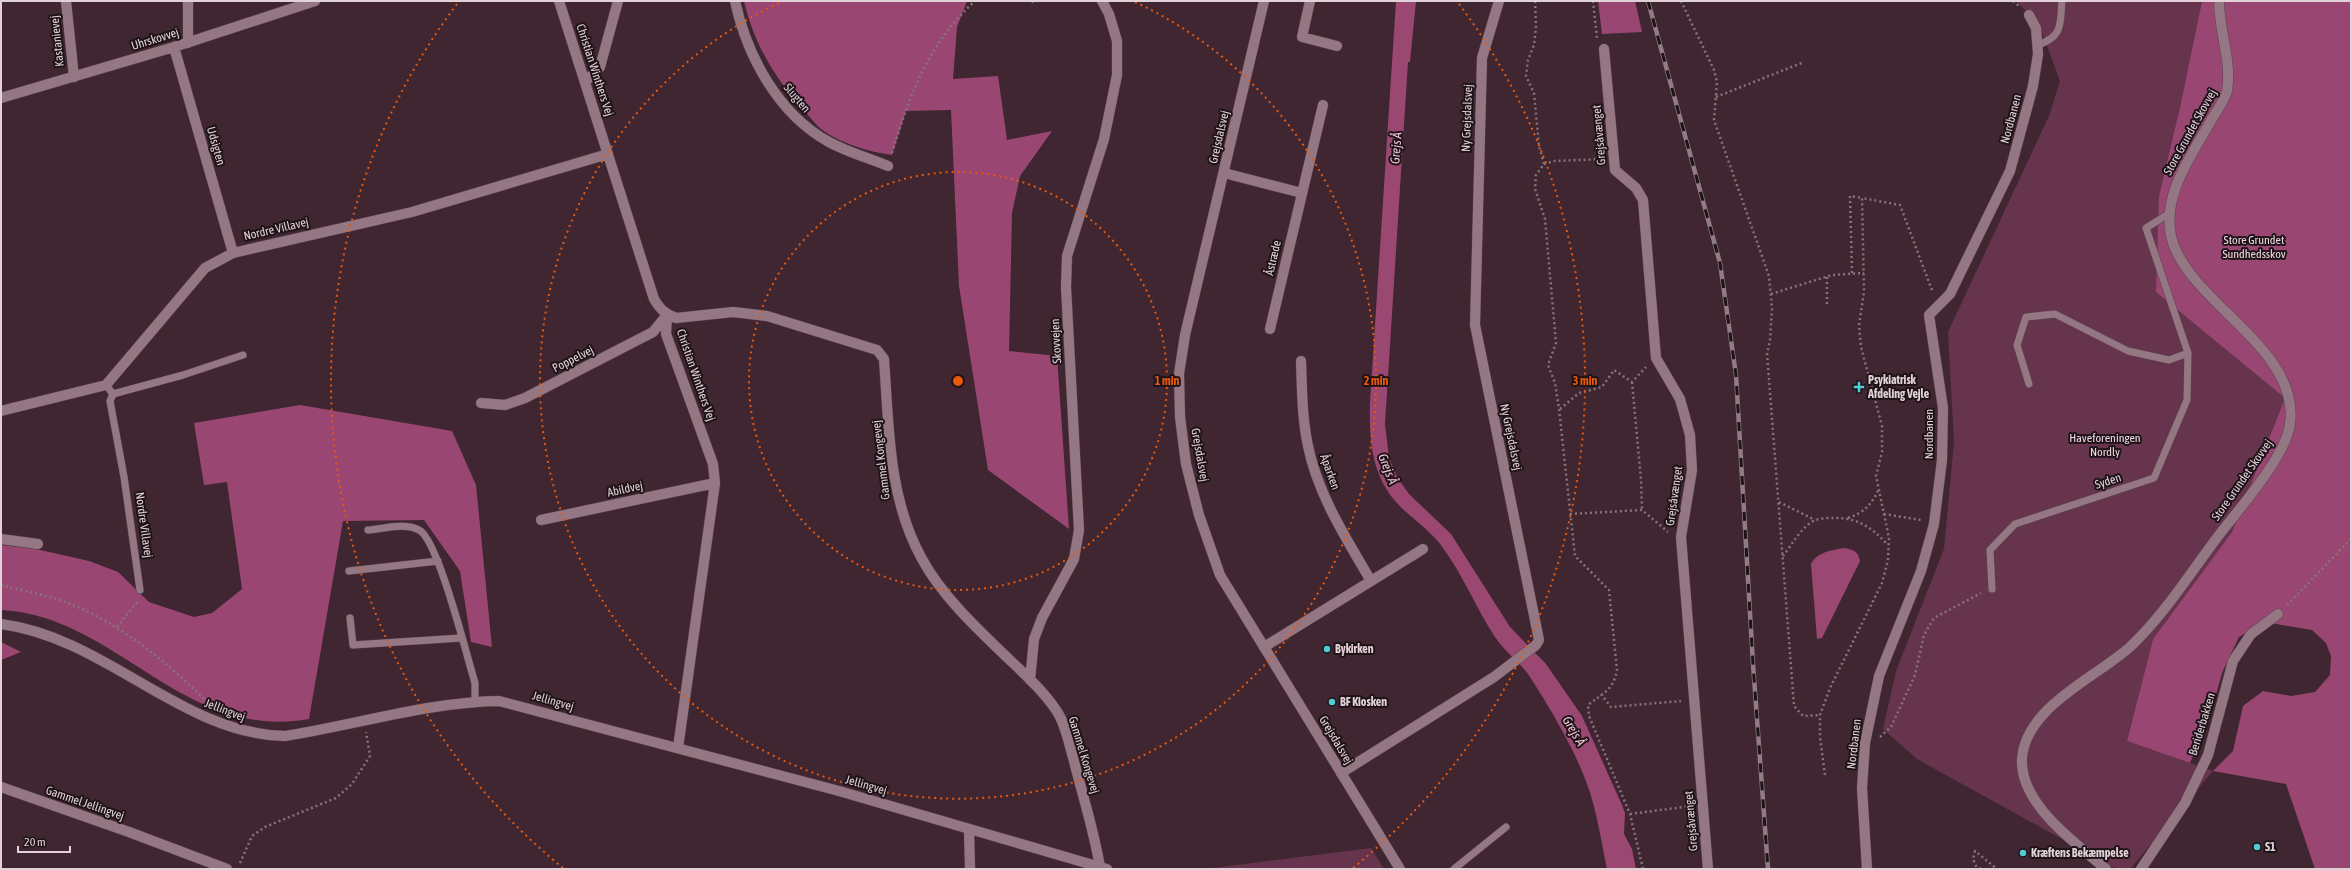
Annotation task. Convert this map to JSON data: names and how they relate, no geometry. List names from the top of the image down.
{
  "streets": {
    "street": [
      "Uhrskovvej",
      "Kastanievej",
      "Christian Winthers Vej",
      "Slugten",
      "Ny Grejsdalsvej",
      "Nordbanen",
      "Store Grundet Skovvej",
      "Grejsåvænget",
      "Grejsdalsvej",
      "Udsigten",
      "Nordre Villavej",
      "Åstræde",
      "Skovvejen",
      "Poppelvej",
      "Gammel Kongevej",
      "Åparken",
      "Abildvej",
      "Jellingvej",
      "Beriderbakken",
      "Gammel Jellingvej"
    ],
    "lane": ["Syden"]
  },
  "crossings": [
    ["Uhrskovvej", "Kastanievej"],
    ["Uhrskovvej", "Udsigten"],
    ["Christian Winthers Vej", "Nordre Villavej"],
    ["Christian Winthers Vej", "Poppelvej"],
    ["Christian Winthers Vej", "Gammel Kongevej"],
    ["Christian Winthers Vej", "Abildvej"],
    ["Christian Winthers Vej", "Jellingvej"],
    ["Ny Grejsdalsvej", "Grejsdalsvej"],
    ["Store Grundet Skovvej", "Syden"],
    ["Udsigten", "Nordre Villavej"],
    ["Skovvejen", "Gammel Kongevej"],
    ["Poppelvej", "Gammel Kongevej"],
    ["Gammel Kongevej", "Jellingvej"]
  ],
  "water": ["Grejs Å"],
  "parks": ["Store Grundet Sundhedsskov", "Haveforeningen Nordly"],
  "places": {
    "health": ["Psykiatrisk Afdeling Vejle"],
    "other": [
      "Bykirken",
      "BF Kiosken",
      "S1",
      "Kræftens Bekæmpelse"
    ]
  },
  "scale_bar": "20 m",
  "rings": ["1 min", "2 min", "3 min"]
}
